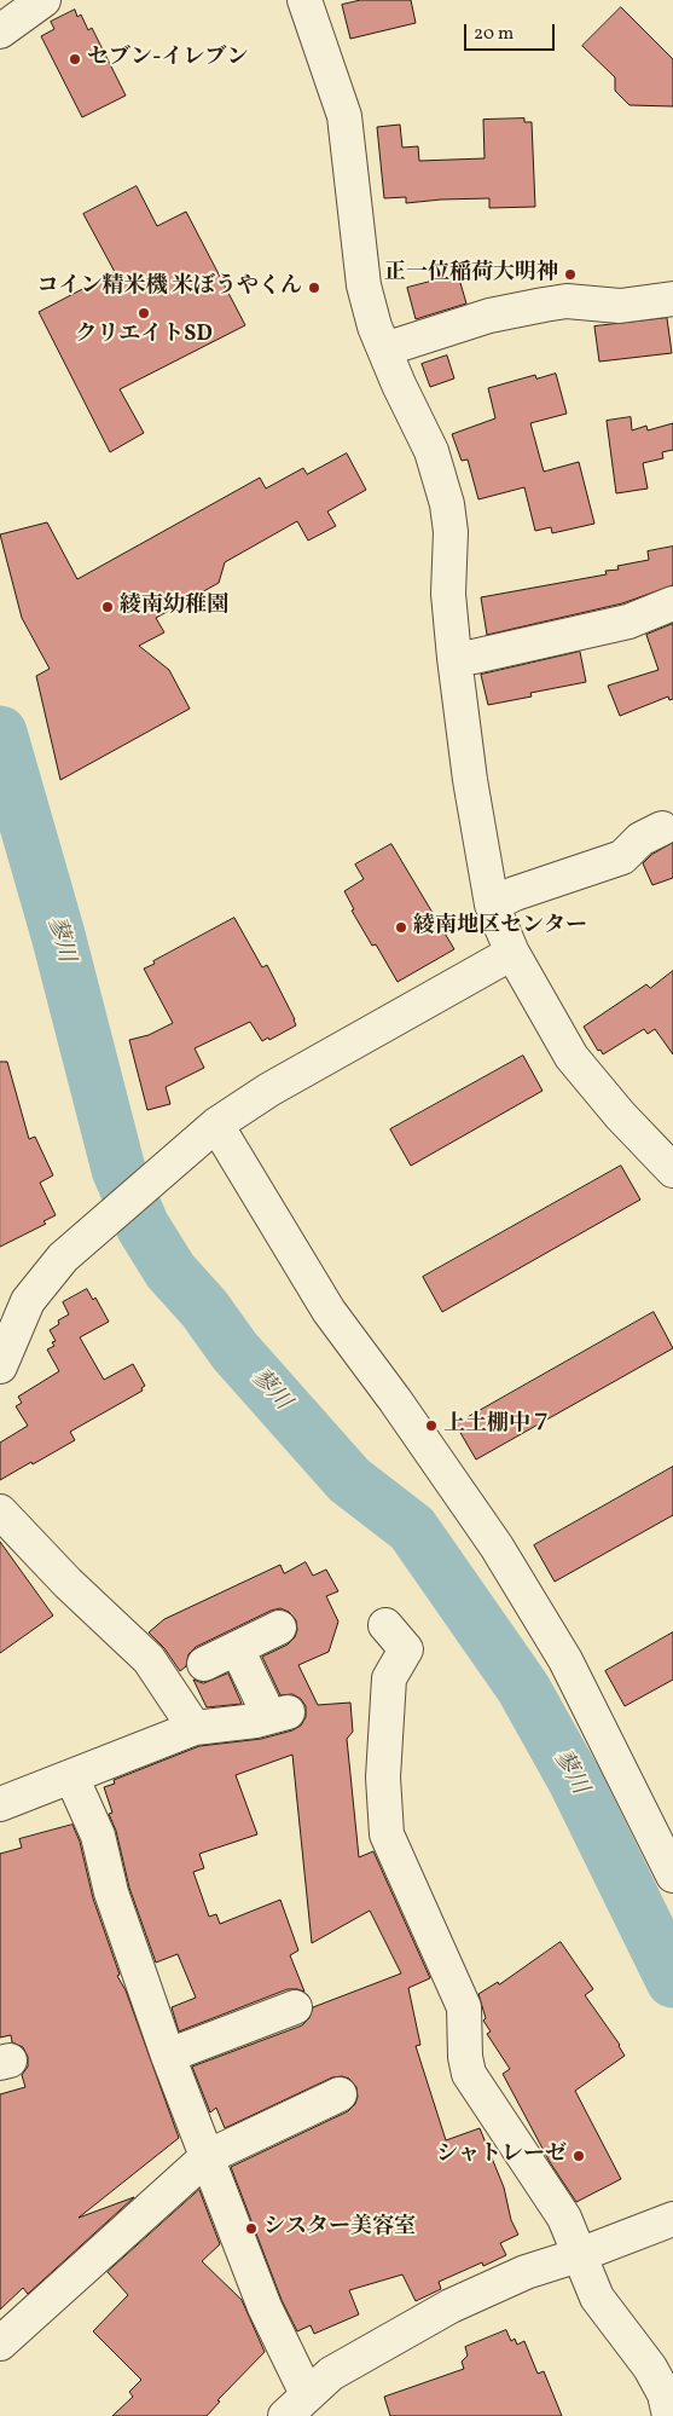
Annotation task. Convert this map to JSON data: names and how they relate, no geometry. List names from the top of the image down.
{
  "water": ["蓼川"],
  "places": [
    "セブン-イレブン",
    "正一位稲荷大明神",
    "コイン精米機 米ぼうやくん",
    "クリエイトSD",
    "綾南幼稚園",
    "綾南地区センター",
    "上土棚中７",
    "シャトレーゼ",
    "シスター美容室"
  ],
  "scale_bar": "20 m"
}
